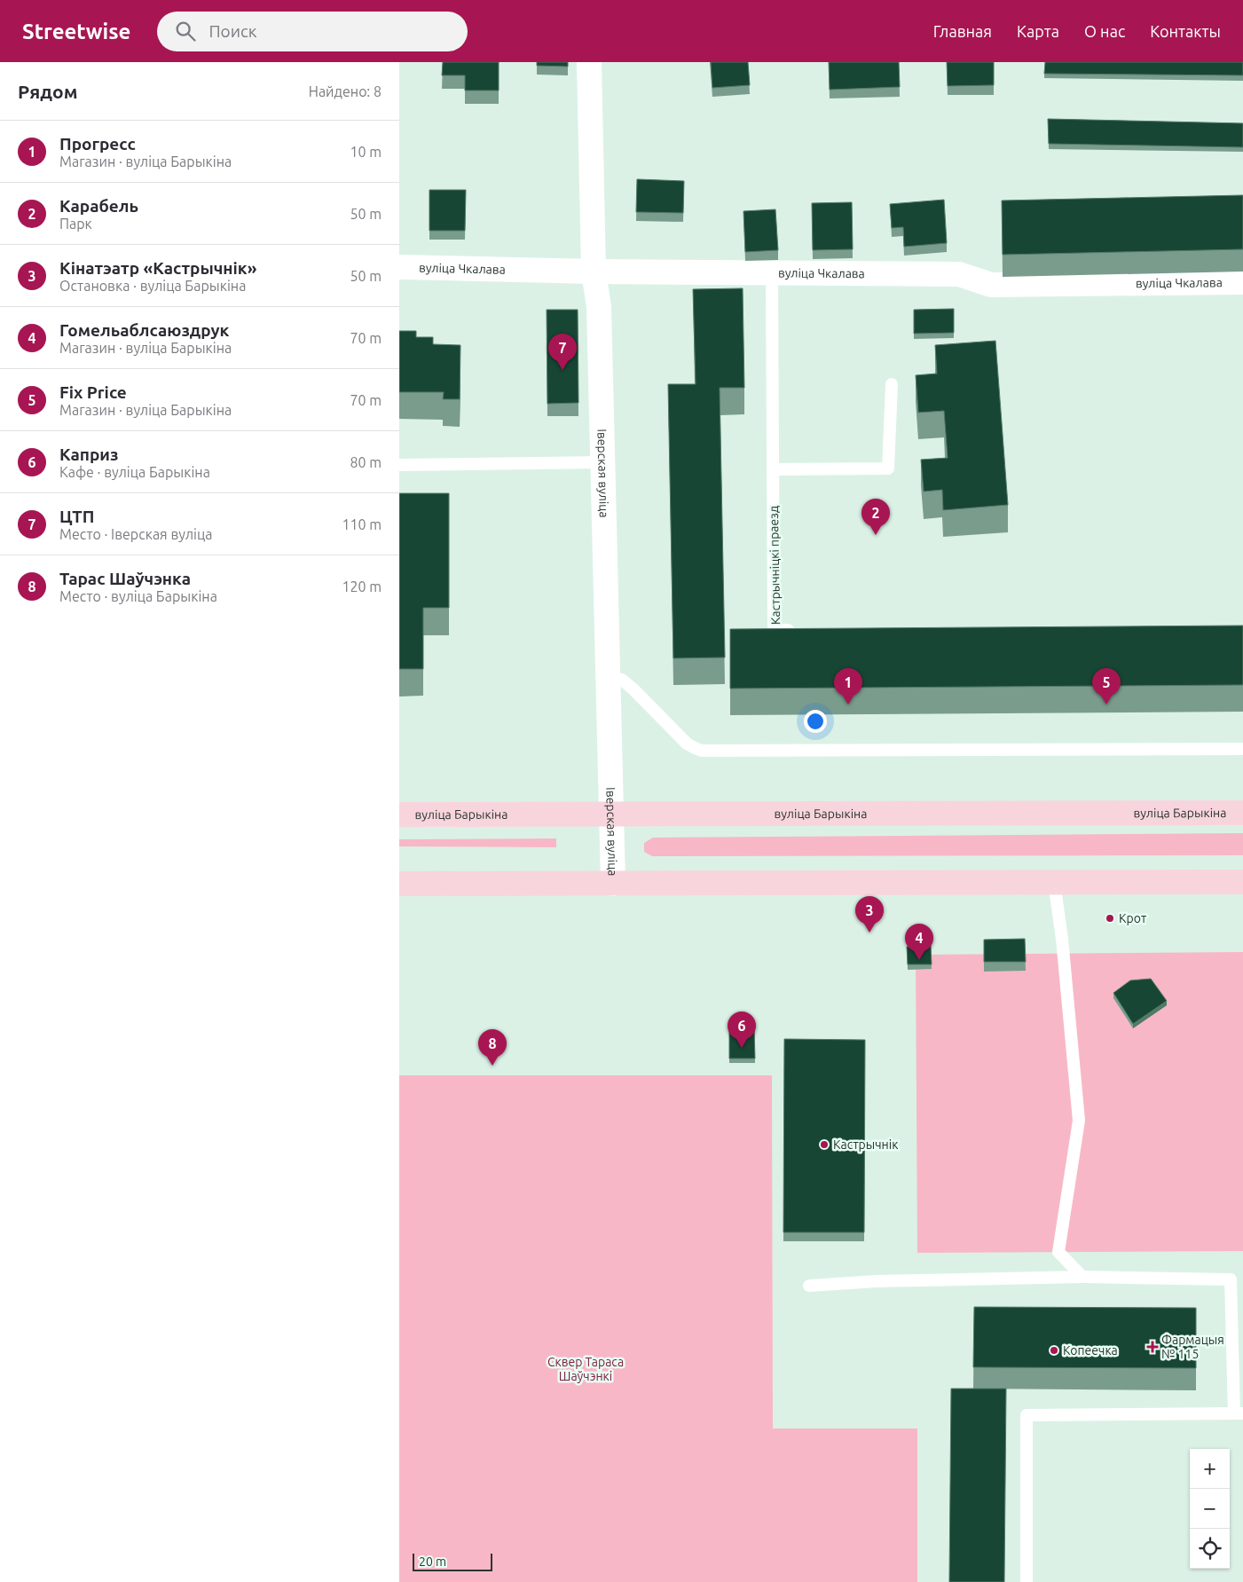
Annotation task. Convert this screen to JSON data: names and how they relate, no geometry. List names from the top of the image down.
{
  "streets": {
    "main road": ["вуліца Барыкіна"],
    "street": ["вуліца Чкалава", "Іверская вуліца"],
    "lane": ["Кастрычніцкі праезд"]
  },
  "crossings": [
    ["вуліца Чкалава", "Іверская вуліца"],
    ["вуліца Чкалава", "Кастрычніцкі праезд"],
    ["Іверская вуліца", "вуліца Барыкіна"]
  ],
  "parks": ["Сквер Тараса Шаўчэнкі"],
  "places": {
    "other": ["Крот", "Кастрычнік", "Копеечка"],
    "health": ["Фармацыя № 115"]
  },
  "scale_bar": "20 m",
  "page": {
    "header": "Streetwise",
    "search": "Поиск",
    "nav": [
      "Главная",
      "Карта",
      "О нас",
      "Контакты"
    ],
    "heading": ["Рядом", "Найдено: 8"],
    "list": [
      {
        "mark": "1",
        "name": "Прогресс",
        "note": "Магазин · вуліца Барыкіна",
        "value": "10 m"
      },
      {
        "mark": "2",
        "name": "Карабель",
        "note": "Парк",
        "value": "50 m"
      },
      {
        "mark": "3",
        "name": "Кінатэатр «Кастрычнік»",
        "note": "Остановка · вуліца Барыкіна",
        "value": "50 m"
      },
      {
        "mark": "4",
        "name": "Гомельаблсаюздрук",
        "note": "Магазин · вуліца Барыкіна",
        "value": "70 m"
      },
      {
        "mark": "5",
        "name": "Fix Price",
        "note": "Магазин · вуліца Барыкіна",
        "value": "70 m"
      },
      {
        "mark": "6",
        "name": "Каприз",
        "note": "Кафе · вуліца Барыкіна",
        "value": "80 m"
      },
      {
        "mark": "7",
        "name": "ЦТП",
        "note": "Место · Іверская вуліца",
        "value": "110 m"
      },
      {
        "mark": "8",
        "name": "Тарас Шаўчэнка",
        "note": "Место · вуліца Барыкіна",
        "value": "120 m"
      }
    ],
    "pins": [
      "7",
      "2",
      "1",
      "5",
      "3",
      "4",
      "6",
      "8"
    ],
    "map_buttons": ["+", "−"],
    "scale": "20 m"
  }
}
